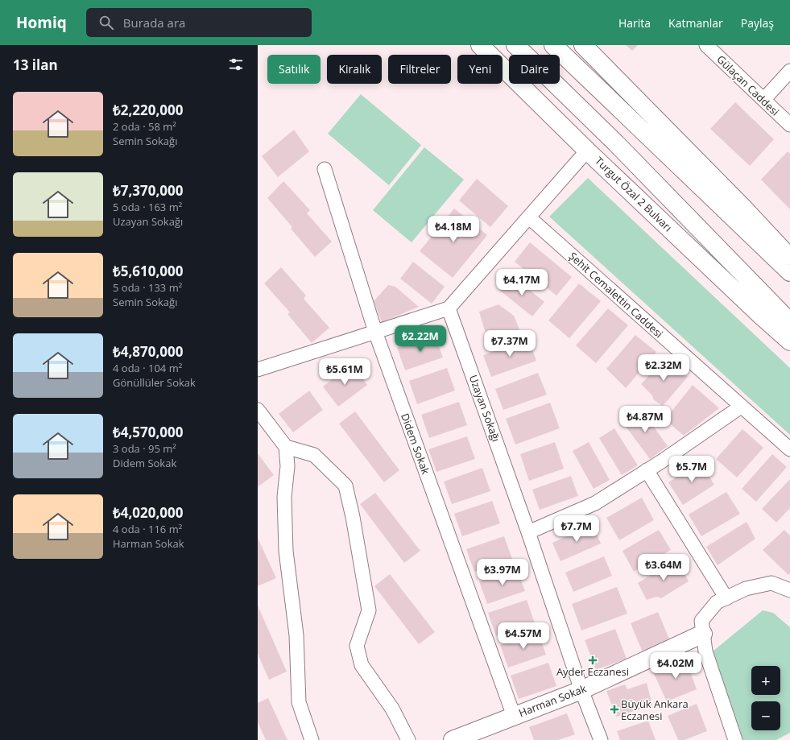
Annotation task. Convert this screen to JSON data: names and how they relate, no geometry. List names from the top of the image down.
{
  "streets": {
    "main road": ["Turgut Özal 2 Bulvarı", "Harman Sokak"],
    "street": [
      "Gülaçan Caddesi",
      "Şehit Cemalettin Caddesi",
      "Uzayan Sokağı",
      "Didem Sokak"
    ]
  },
  "crossings": [
    ["Uzayan Sokağı", "Harman Sokak"],
    ["Didem Sokak", "Harman Sokak"]
  ],
  "places": {
    "health": ["Ayder Eczanesi", "Büyük Ankara Eczanesi"]
  },
  "page": {
    "header": "Homiq",
    "search": "Burada ara",
    "nav": ["Harita", "Katmanlar", "Paylaş"],
    "heading": "13 ilan",
    "chip": [
      "Satılık",
      "Kiralık",
      "Filtreler",
      "Yeni",
      "Daire"
    ],
    "list": [
      {
        "name": "₺2,220,000",
        "note": "2 oda · 58 m² · Semin Sokağı"
      },
      {
        "name": "₺7,370,000",
        "note": "5 oda · 163 m² · Uzayan Sokağı"
      },
      {
        "name": "₺5,610,000",
        "note": "5 oda · 133 m² · Semin Sokağı"
      },
      {
        "name": "₺4,870,000",
        "note": "4 oda · 104 m² · Gönüllüler Sokak"
      },
      {
        "name": "₺4,570,000",
        "note": "3 oda · 95 m² · Didem Sokak"
      },
      {
        "name": "₺4,020,000",
        "note": "4 oda · 116 m² · Harman Sokak"
      }
    ],
    "price": [
      "₺4.18M",
      "₺4.17M",
      "₺2.22M",
      "₺7.37M",
      "₺2.32M",
      "₺5.61M",
      "₺4.87M",
      "₺5.7M",
      "₺7.7M",
      "₺3.64M",
      "₺3.97M",
      "₺4.57M",
      "₺4.02M"
    ],
    "map_buttons": ["+", "−"]
  }
}
